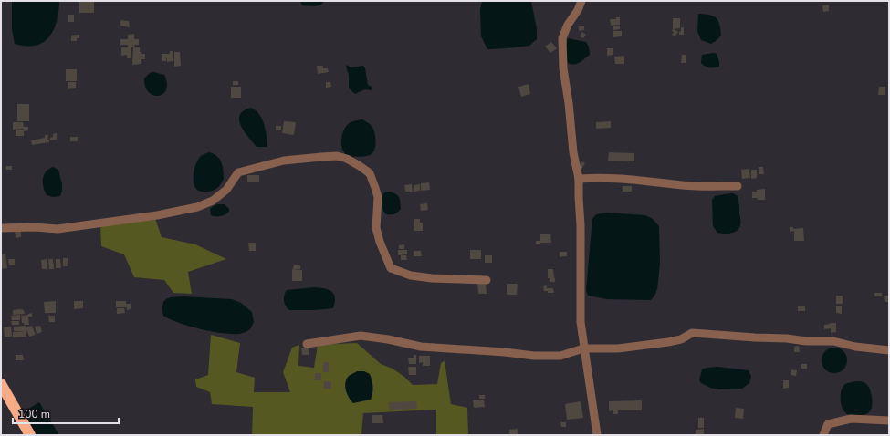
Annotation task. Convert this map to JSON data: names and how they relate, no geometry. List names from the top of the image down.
{
  "scale_bar": "100 m"
}
